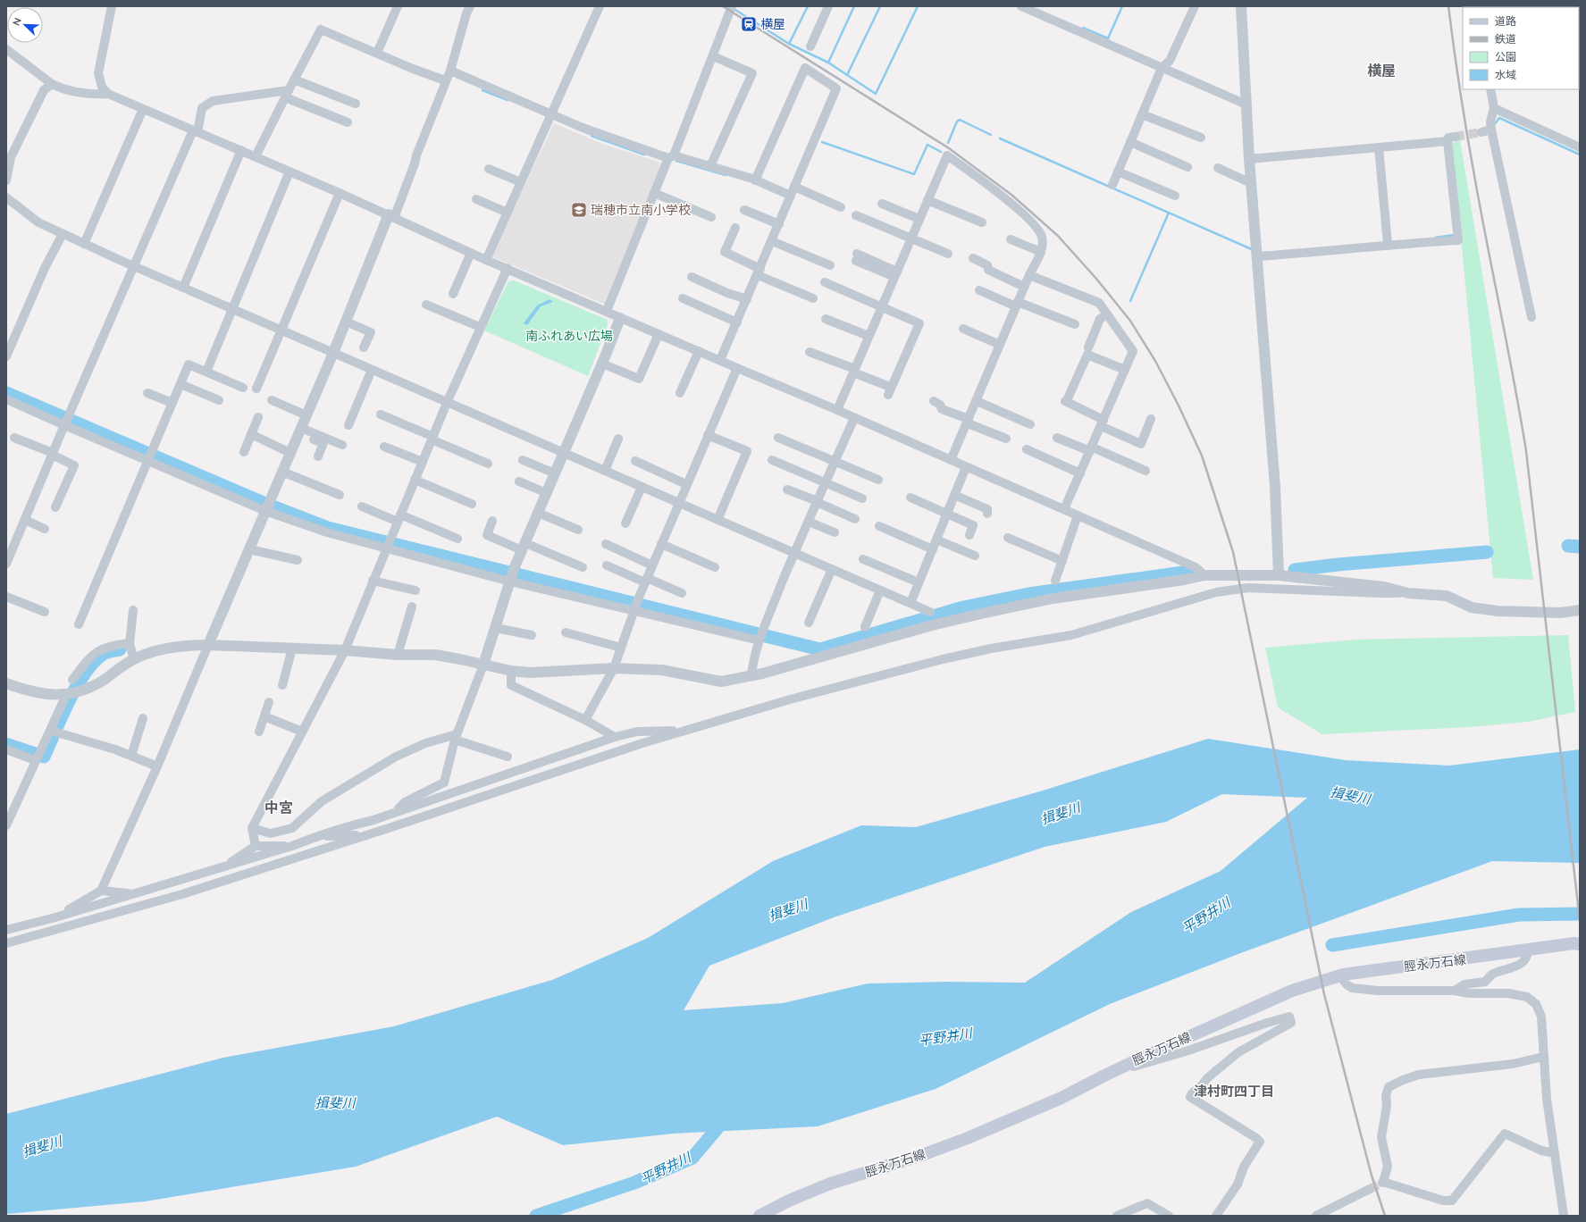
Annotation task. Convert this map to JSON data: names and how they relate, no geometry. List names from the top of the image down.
{
  "streets": {
    "main road": ["脛永万石線"]
  },
  "districts": ["横屋", "中宮", "津村町四丁目"],
  "water": ["揖斐川", "平野井川"],
  "parks": ["南ふれあい広場"],
  "places": {
    "station": ["横屋"],
    "school or university": ["瑞穂市立南小学校"]
  },
  "legend": [
    "道路",
    "鉄道",
    "公園",
    "水域"
  ],
  "north": "top left"
}
